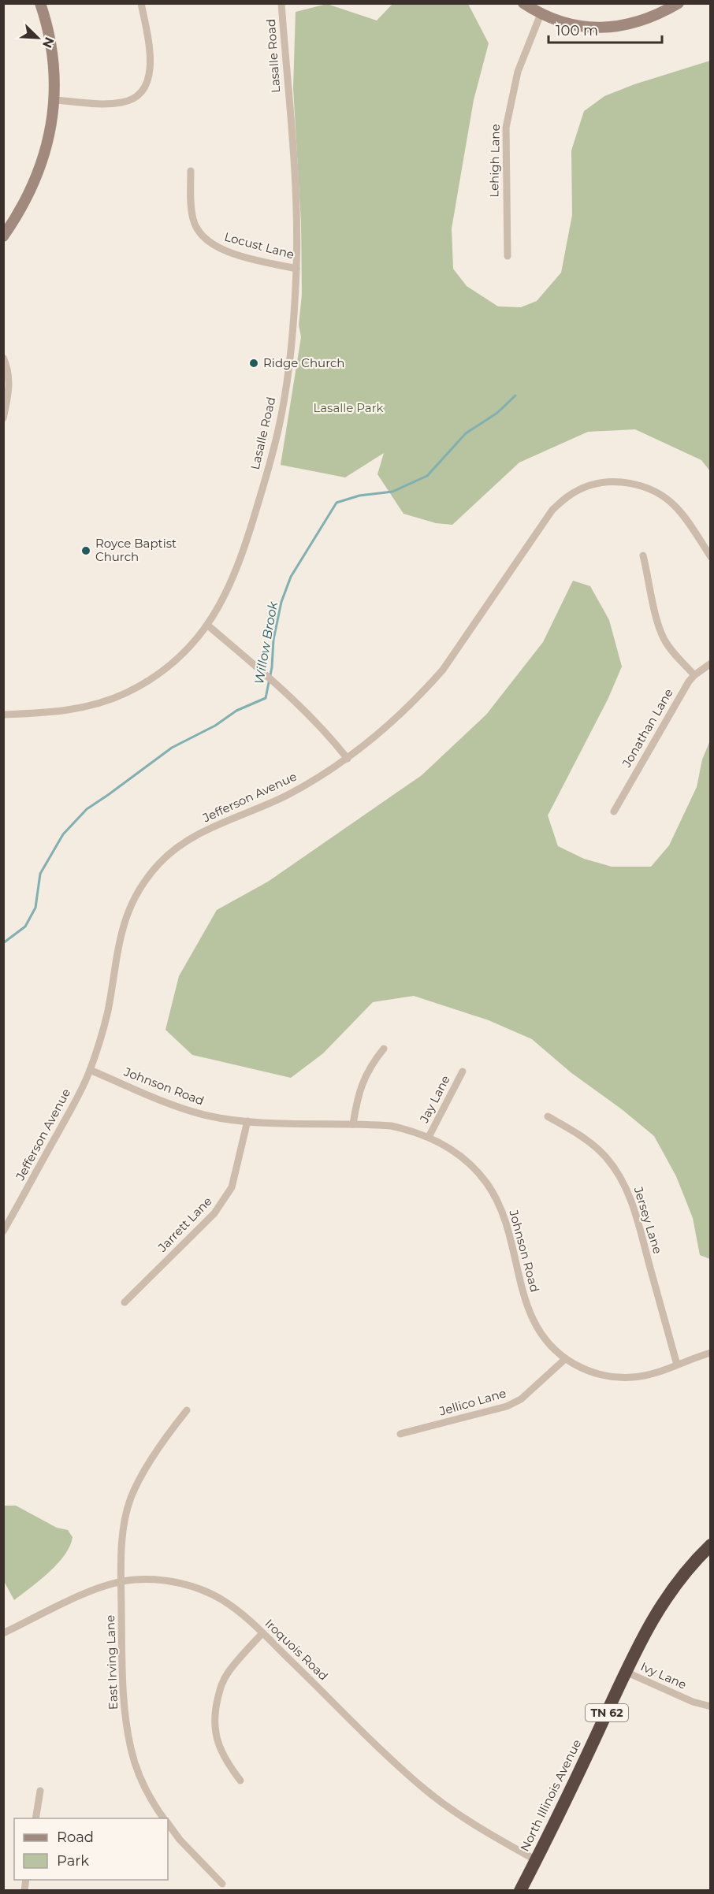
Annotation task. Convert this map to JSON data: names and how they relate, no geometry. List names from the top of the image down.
{
  "streets": {
    "highway": ["TN 62", "North Illinois Avenue"],
    "street": [
      "Lasalle Road",
      "Lehigh Lane",
      "Locust Lane",
      "Jonathan Lane",
      "Jefferson Avenue",
      "Johnson Road",
      "Jay Lane",
      "Jersey Lane",
      "Jarrett Lane",
      "Jellico Lane",
      "Iroquois Road",
      "East Irving Lane",
      "Ivy Lane"
    ]
  },
  "crossings": [
    ["Lasalle Road", "Locust Lane"],
    ["Jefferson Avenue", "Johnson Road"],
    ["Johnson Road", "Jay Lane"],
    ["Johnson Road", "Jersey Lane"],
    ["Johnson Road", "Jarrett Lane"],
    ["Johnson Road", "Jellico Lane"],
    ["Iroquois Road", "East Irving Lane"],
    ["Iroquois Road", "North Illinois Avenue"],
    ["Ivy Lane", "North Illinois Avenue"]
  ],
  "water": ["Willow Brook"],
  "parks": ["Lasalle Park"],
  "places": ["Ridge Church", "Royce Baptist Church"],
  "legend": ["Road", "Park"],
  "scale_bar": "100 m",
  "north": "bottom right"
}
